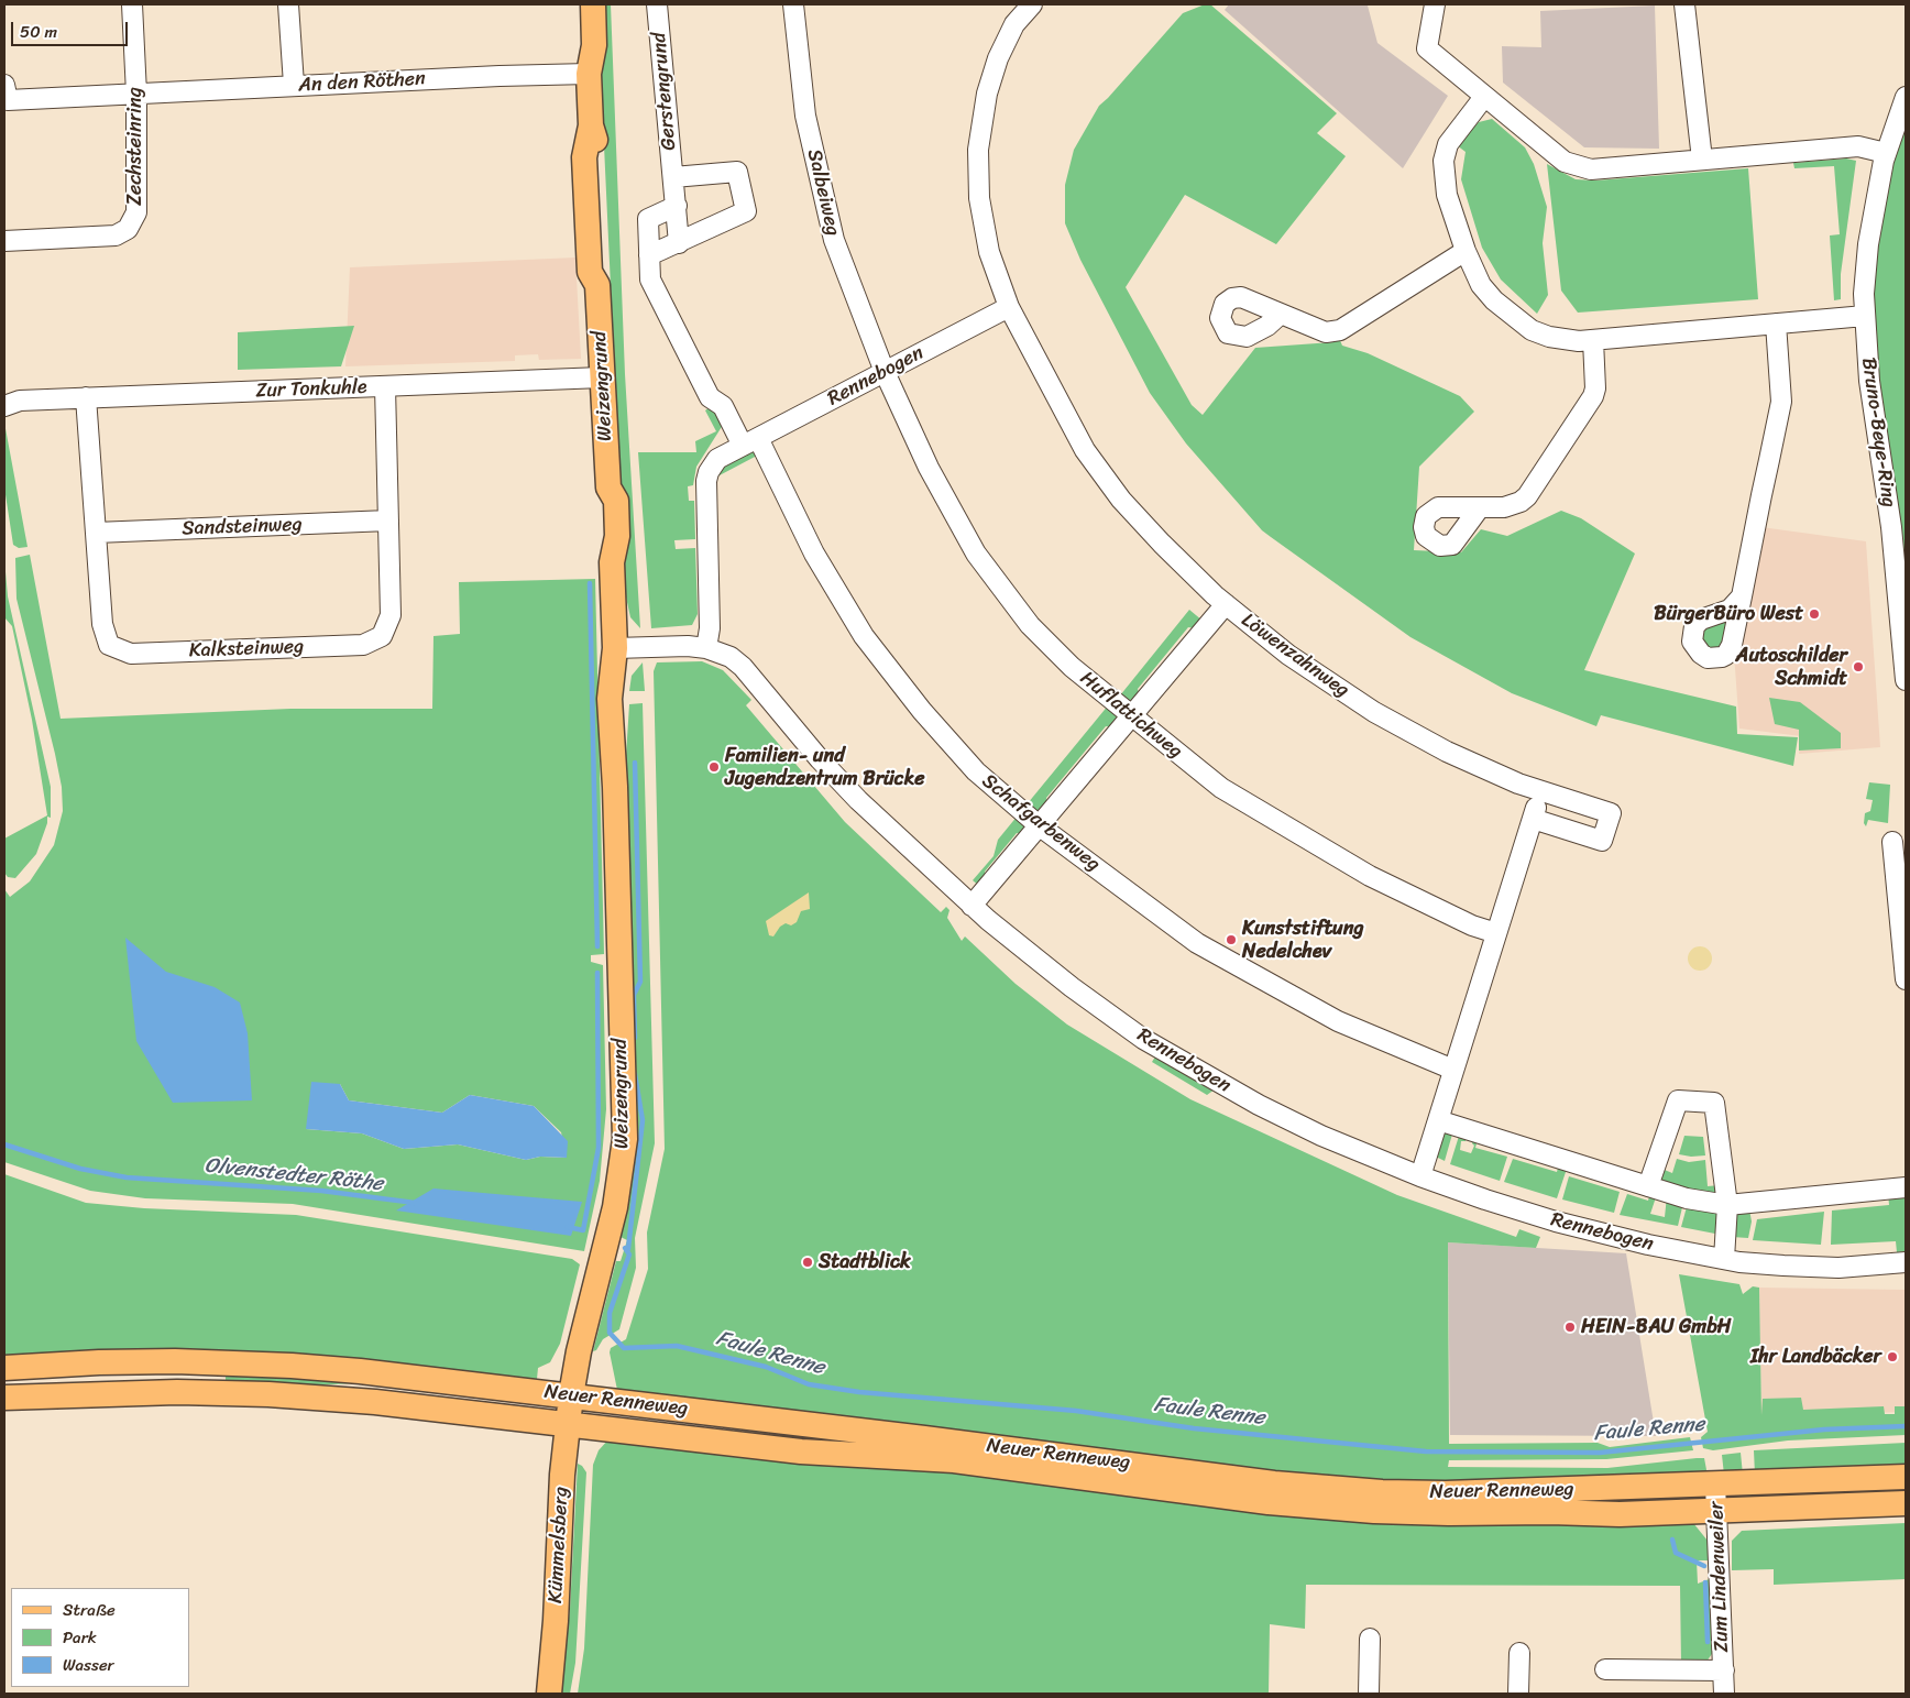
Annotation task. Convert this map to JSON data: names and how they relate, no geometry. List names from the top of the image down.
{
  "streets": {
    "main road": ["Weizengrund", "Neuer Renneweg", "Kümmelsberg"],
    "street": [
      "An den Röthen",
      "Gerstengrund",
      "Zechsteinring",
      "Salbeiweg",
      "Rennebogen",
      "Zur Tonkuhle",
      "Bruno-Beye-Ring",
      "Sandsteinweg",
      "Kalksteinweg",
      "Löwenzahnweg",
      "Huflattichweg",
      "Schafgarbenweg",
      "Zum Lindenweiler"
    ]
  },
  "crossings": [
    ["An den Röthen", "Zechsteinring"],
    ["An den Röthen", "Weizengrund"],
    ["Salbeiweg", "Rennebogen"],
    ["Salbeiweg", "Huflattichweg"],
    ["Rennebogen", "Weizengrund"],
    ["Rennebogen", "Löwenzahnweg"],
    ["Rennebogen", "Huflattichweg"],
    ["Rennebogen", "Schafgarbenweg"],
    ["Weizengrund", "Zur Tonkuhle"],
    ["Weizengrund", "Neuer Renneweg"],
    ["Weizengrund", "Kümmelsberg"],
    ["Zur Tonkuhle", "Kalksteinweg"],
    ["Sandsteinweg", "Kalksteinweg"],
    ["Neuer Renneweg", "Kümmelsberg"],
    ["Neuer Renneweg", "Zum Lindenweiler"]
  ],
  "water": ["Olvenstedter Röthe", "Faule Renne"],
  "places": [
    "BürgerBüro West",
    "Autoschilder Schmidt",
    "Familien- und Jugendzentrum Brücke",
    "Kunststiftung Nedelchev",
    "Stadtblick",
    "HEIN-BAU GmbH",
    "Ihr Landbäcker"
  ],
  "legend": ["Straße", "Park", "Wasser"],
  "scale_bar": "50 m"
}
